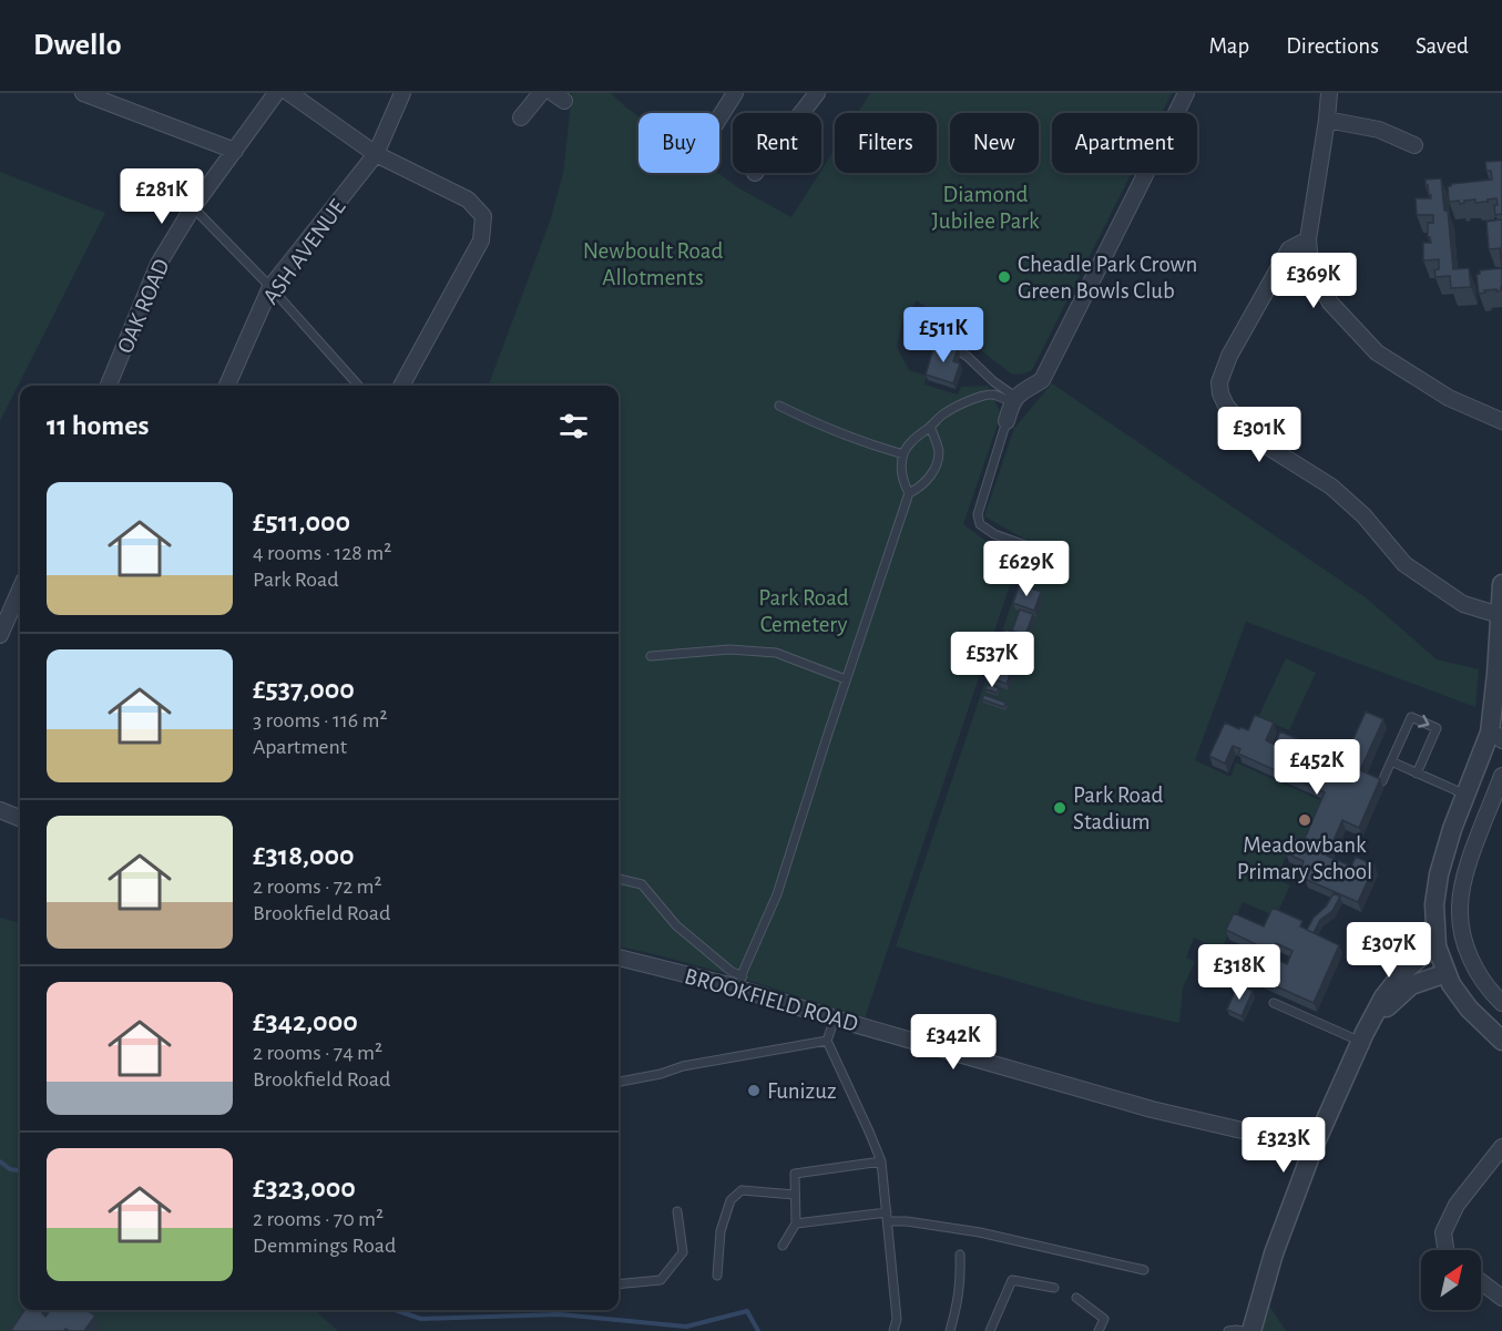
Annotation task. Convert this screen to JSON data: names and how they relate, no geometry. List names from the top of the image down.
{
  "streets": {
    "street": ["ASH AVENUE", "OAK ROAD", "BROOKFIELD ROAD"]
  },
  "parks": ["Diamond Jubilee Park", "Newboult Road Allotments", "Park Road Cemetery"],
  "places": [
    "Cheadle Park Crown Green Bowls Club",
    "Park Road Stadium",
    "Meadowbank Primary School",
    "Funizuz"
  ],
  "north": "top right",
  "page": {
    "header": "Dwello",
    "nav": ["Map", "Directions", "Saved"],
    "chip": [
      "Buy",
      "Rent",
      "Filters",
      "New",
      "Apartment"
    ],
    "price": [
      "£281K",
      "£369K",
      "£511K",
      "£301K",
      "£629K",
      "£537K",
      "£452K",
      "£307K",
      "£318K",
      "£342K",
      "£323K"
    ],
    "heading": "11 homes",
    "list": [
      {
        "name": "£511,000",
        "note": "4 rooms · 128 m² · Park Road"
      },
      {
        "name": "£537,000",
        "note": "3 rooms · 116 m² · Apartment"
      },
      {
        "name": "£318,000",
        "note": "2 rooms · 72 m² · Brookfield Road"
      },
      {
        "name": "£342,000",
        "note": "2 rooms · 74 m² · Brookfield Road"
      },
      {
        "name": "£323,000",
        "note": "2 rooms · 70 m² · Demmings Road"
      }
    ]
  }
}
